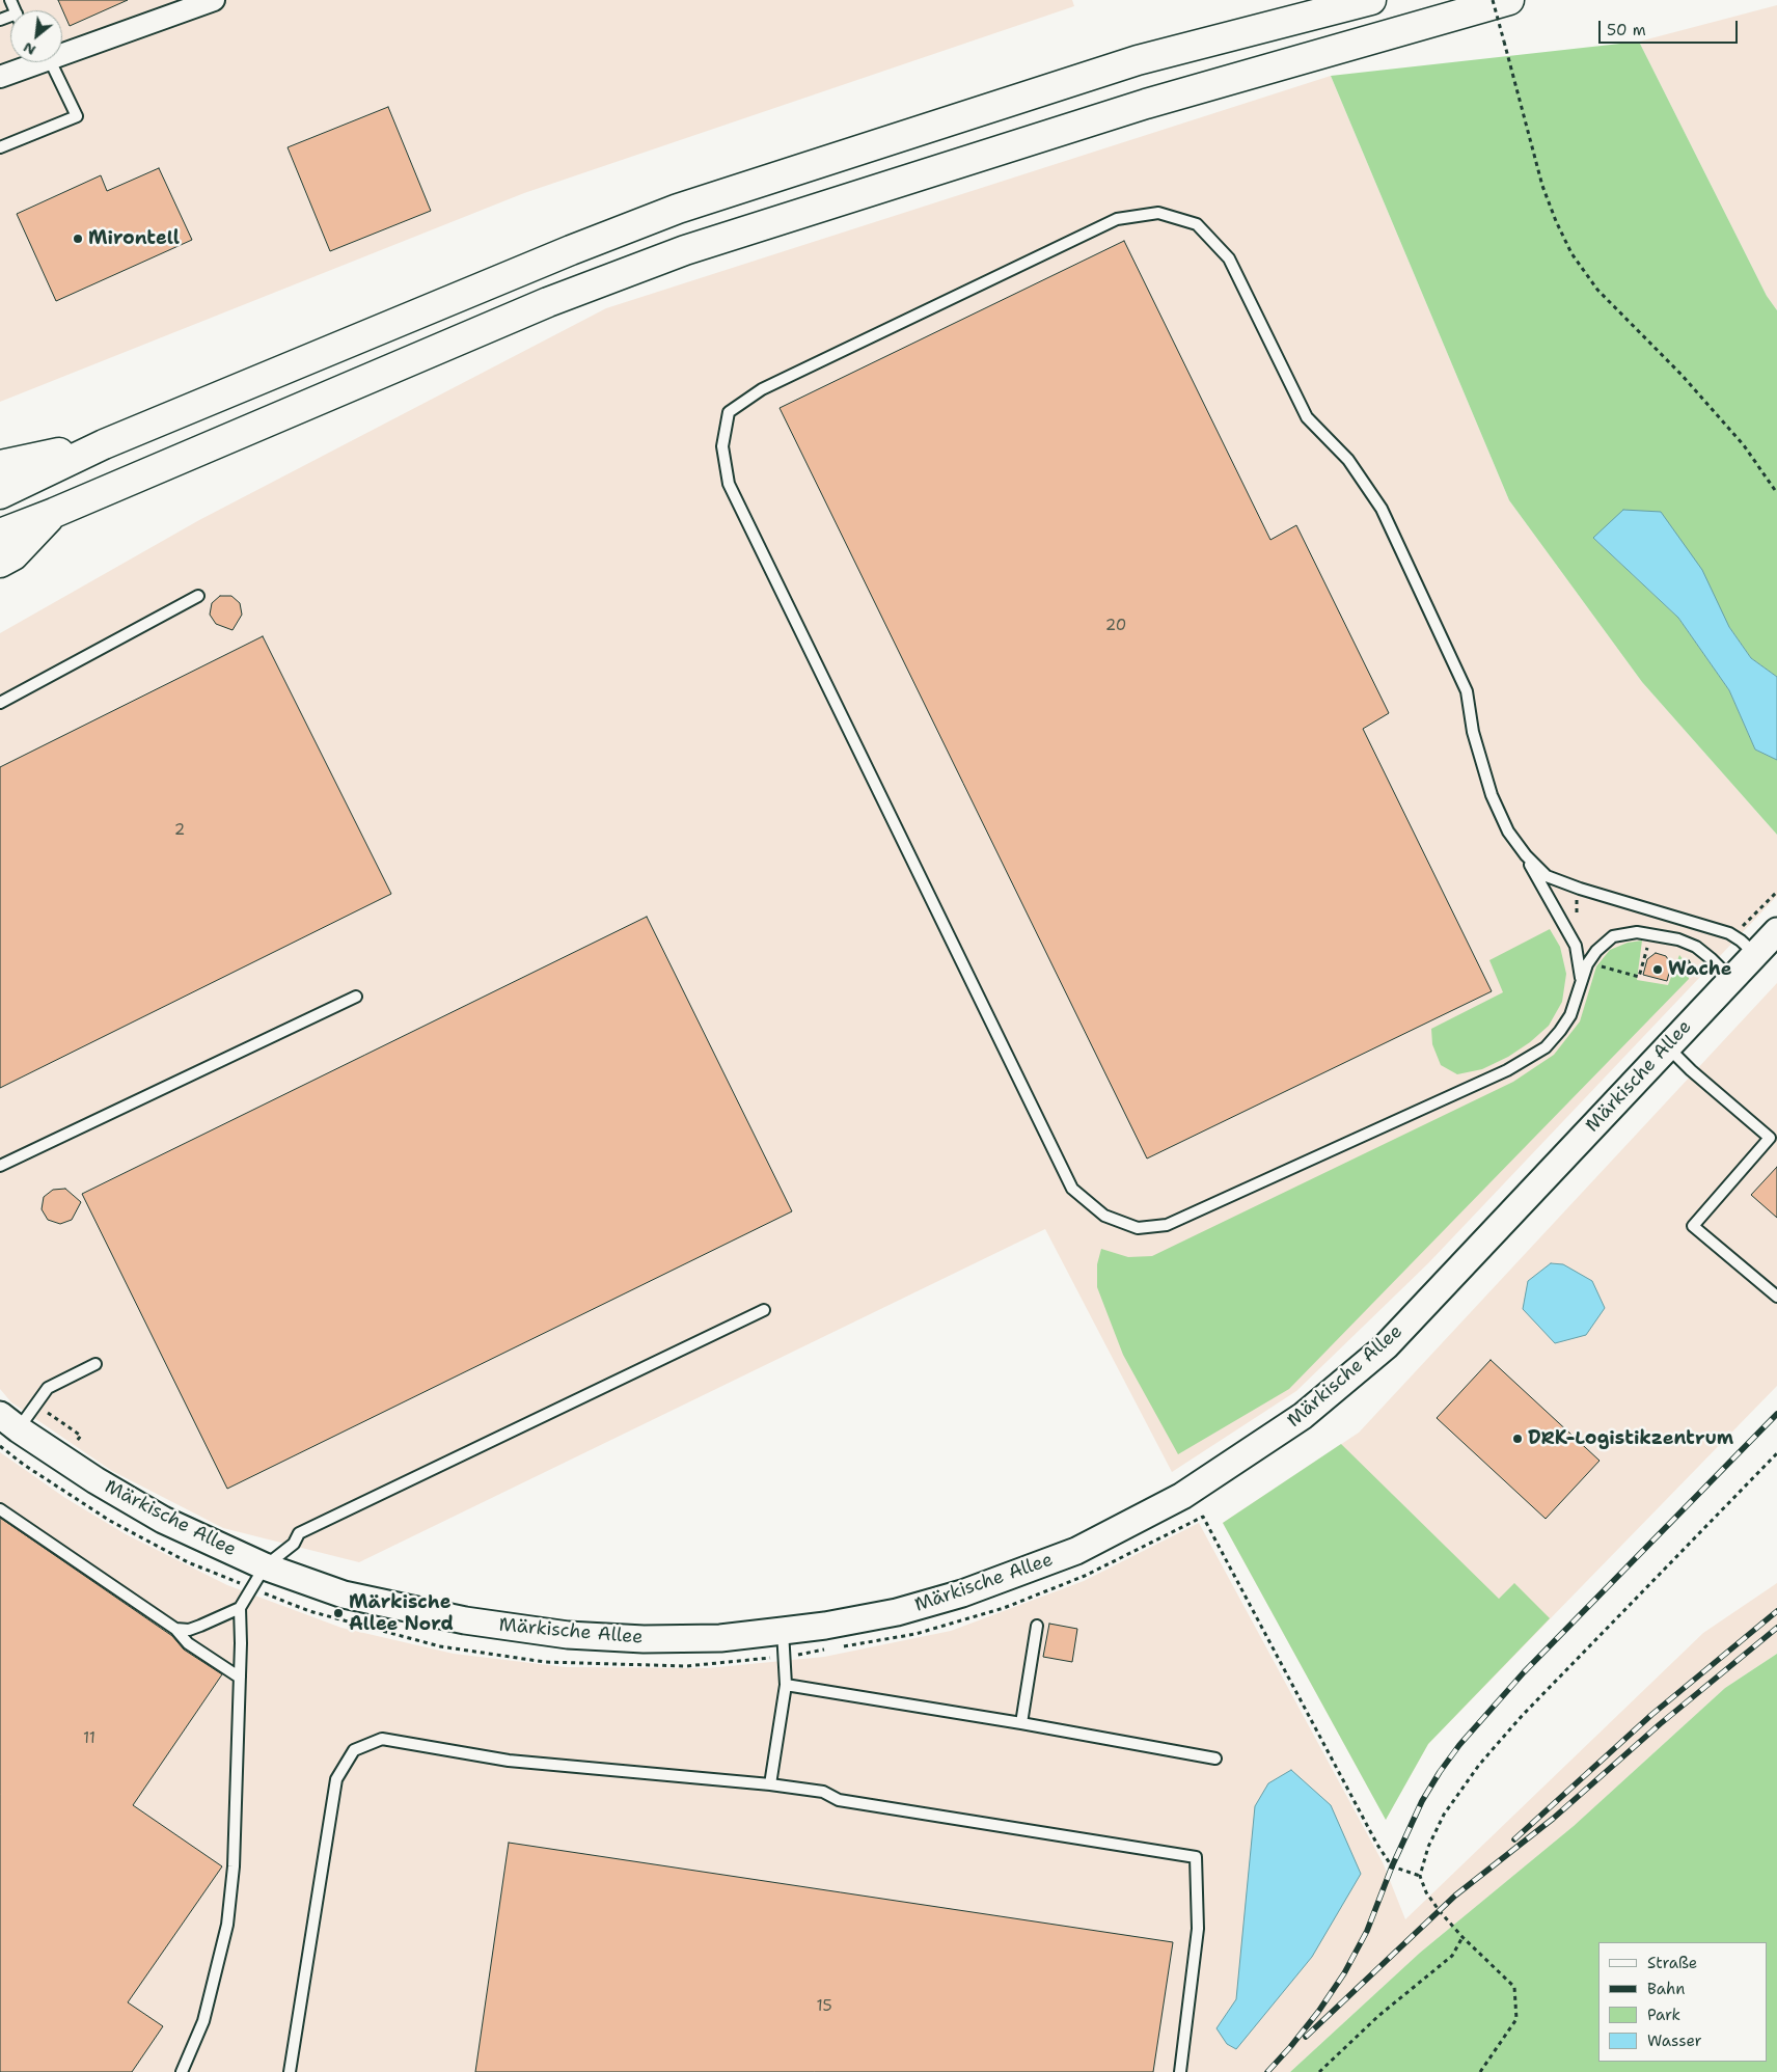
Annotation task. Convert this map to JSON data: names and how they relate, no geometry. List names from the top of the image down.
{
  "streets": {
    "street": ["Märkische Allee"]
  },
  "places": [
    "Mirontell",
    "Wache",
    "DRK-Logistikzentrum",
    "Märkische Allee Nord"
  ],
  "house_numbers": [
    "20",
    "2",
    "11",
    "15"
  ],
  "legend": [
    "Straße",
    "Bahn",
    "Park",
    "Wasser"
  ],
  "scale_bar": "50 m",
  "north": "bottom left"
}
